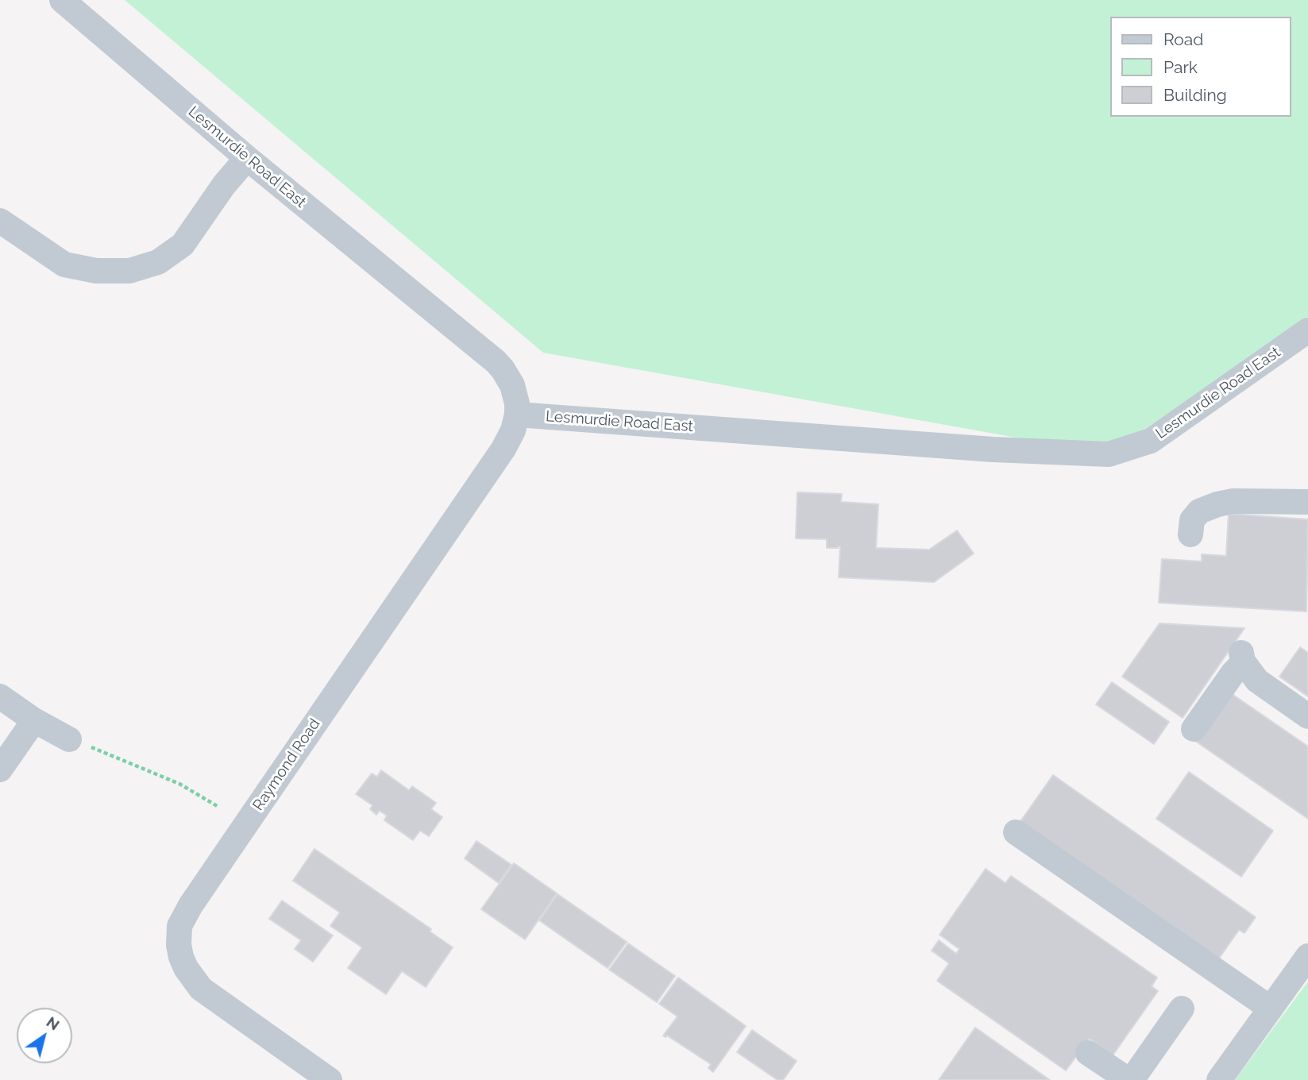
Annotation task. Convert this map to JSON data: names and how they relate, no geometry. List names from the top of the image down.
{
  "streets": {
    "street": ["Lesmurdie Road East", "Raymond Road"]
  },
  "crossings": [
    ["Lesmurdie Road East", "Raymond Road"]
  ],
  "legend": ["Road", "Park", "Building"],
  "north": "top right"
}
